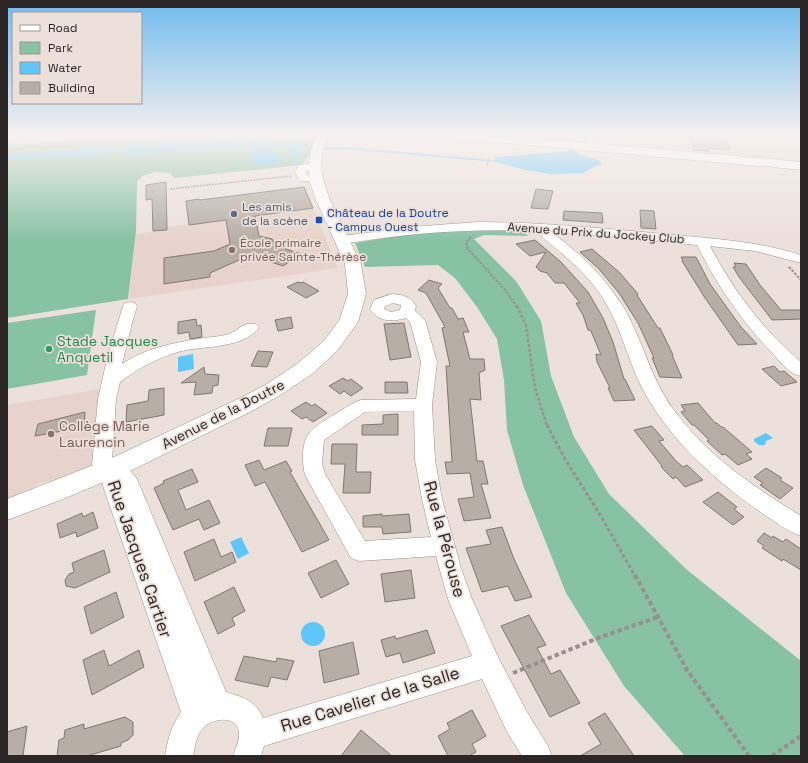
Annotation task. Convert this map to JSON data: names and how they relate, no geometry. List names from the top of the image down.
{
  "streets": {
    "main road": ["Avenue de la Doutre"],
    "street": [
      "Avenue du Prix du Jockey Club",
      "Rue la Pérouse",
      "Rue Jacques Cartier",
      "Rue Cavelier de la Salle"
    ]
  },
  "crossings": [
    ["Avenue du Prix du Jockey Club", "Avenue de la Doutre"],
    ["Avenue de la Doutre", "Rue Jacques Cartier"],
    ["Rue la Pérouse", "Rue Cavelier de la Salle"]
  ],
  "places": {
    "other": [
      "Les amis de la scène",
      "École primaire privée Sainte-Thérèse",
      "Stade Jacques Anquetil",
      "Collège Marie Laurencin"
    ],
    "transit": ["Château de la Doutre - Campus Ouest"]
  },
  "legend": [
    "Road",
    "Park",
    "Water",
    "Building"
  ]
}
